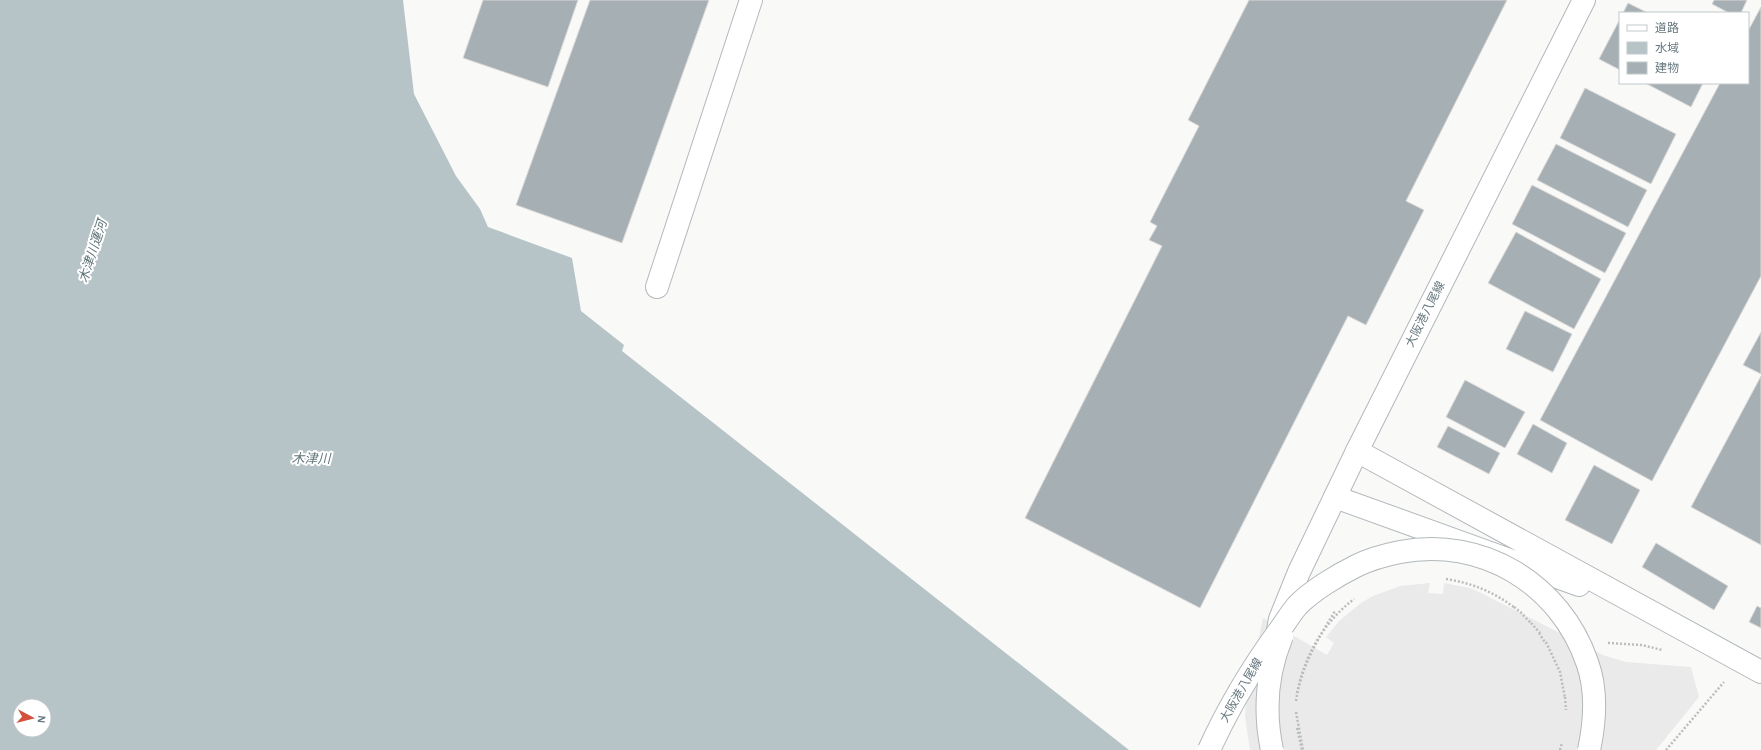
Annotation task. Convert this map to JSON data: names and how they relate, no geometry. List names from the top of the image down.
{
  "streets": {
    "main road": ["大阪港八尾線"]
  },
  "water": ["木津川運河", "木津川"],
  "legend": ["道路", "水域", "建物"],
  "north": "right"
}
